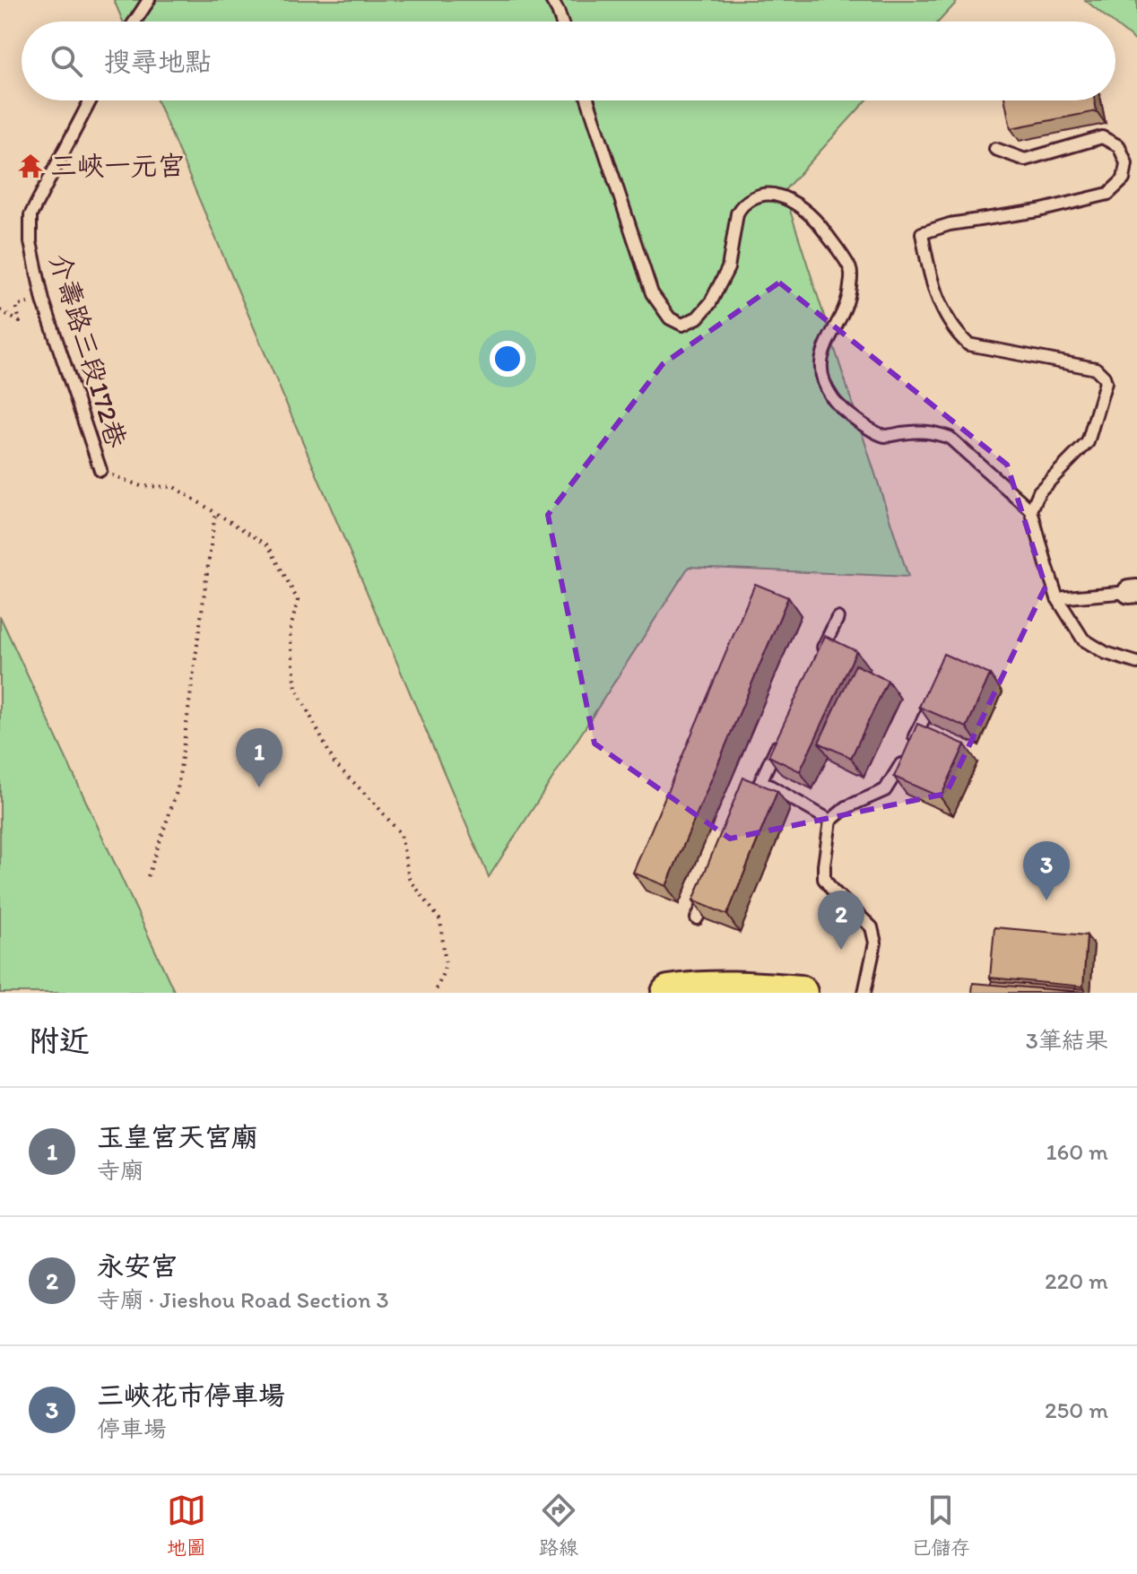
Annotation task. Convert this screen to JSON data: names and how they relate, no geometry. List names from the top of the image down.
{
  "streets": {
    "lane": ["介壽路三段172巷"]
  },
  "places": {
    "temple": ["三峽一元宮"]
  },
  "page": {
    "search": "搜尋地點",
    "pins": ["1", "3", "2"],
    "heading": ["附近", "3筆結果"],
    "list": [
      {
        "mark": "1",
        "name": "玉皇宮天宮廟",
        "note": "寺廟",
        "value": "160 m"
      },
      {
        "mark": "2",
        "name": "永安宮",
        "note": "寺廟 · Jieshou Road Section 3",
        "value": "220 m"
      },
      {
        "mark": "3",
        "name": "三峽花市停車場",
        "note": "停車場",
        "value": "250 m"
      }
    ],
    "nav": ["地圖", "路線", "已儲存"]
  }
}
